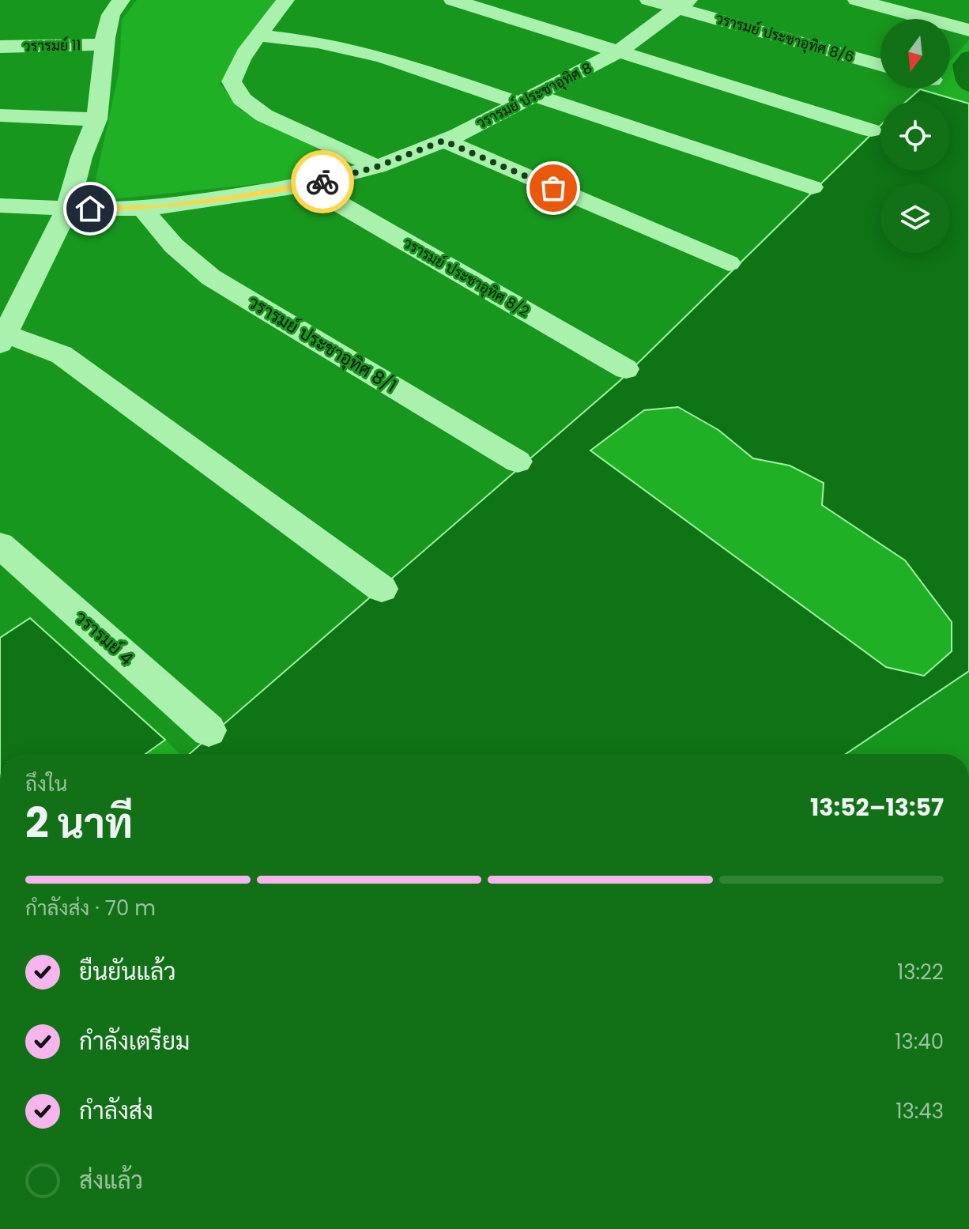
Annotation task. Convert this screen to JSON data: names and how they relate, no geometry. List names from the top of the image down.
{
  "streets": {
    "street": [
      "วรารมย์ ประชาอุทิศ 8/6",
      "วรารมย์ 11",
      "วรารมย์ ประชาอุทิศ 8",
      "วรารมย์ ประชาอุทิศ 8/2",
      "วรารมย์ ประชาอุทิศ 8/1",
      "วรารมย์ 4"
    ]
  },
  "crossings": [
    ["วรารมย์ ประชาอุทิศ 8/6", "วรารมย์ ประชาอุทิศ 8"],
    ["วรารมย์ ประชาอุทิศ 8", "วรารมย์ ประชาอุทิศ 8/2"],
    ["วรารมย์ ประชาอุทิศ 8", "วรารมย์ ประชาอุทิศ 8/1"]
  ],
  "north": "bottom",
  "page": {
    "heading": ["2 นาที", "ถึงใน", "13:52–13:57"],
    "bar": "กำลังส่ง · 70 m",
    "list": [
      ["ยืนยันแล้ว", "13:22"],
      ["กำลังเตรียม", "13:40"],
      ["กำลังส่ง", "13:43"],
      "ส่งแล้ว"
    ]
  }
}
